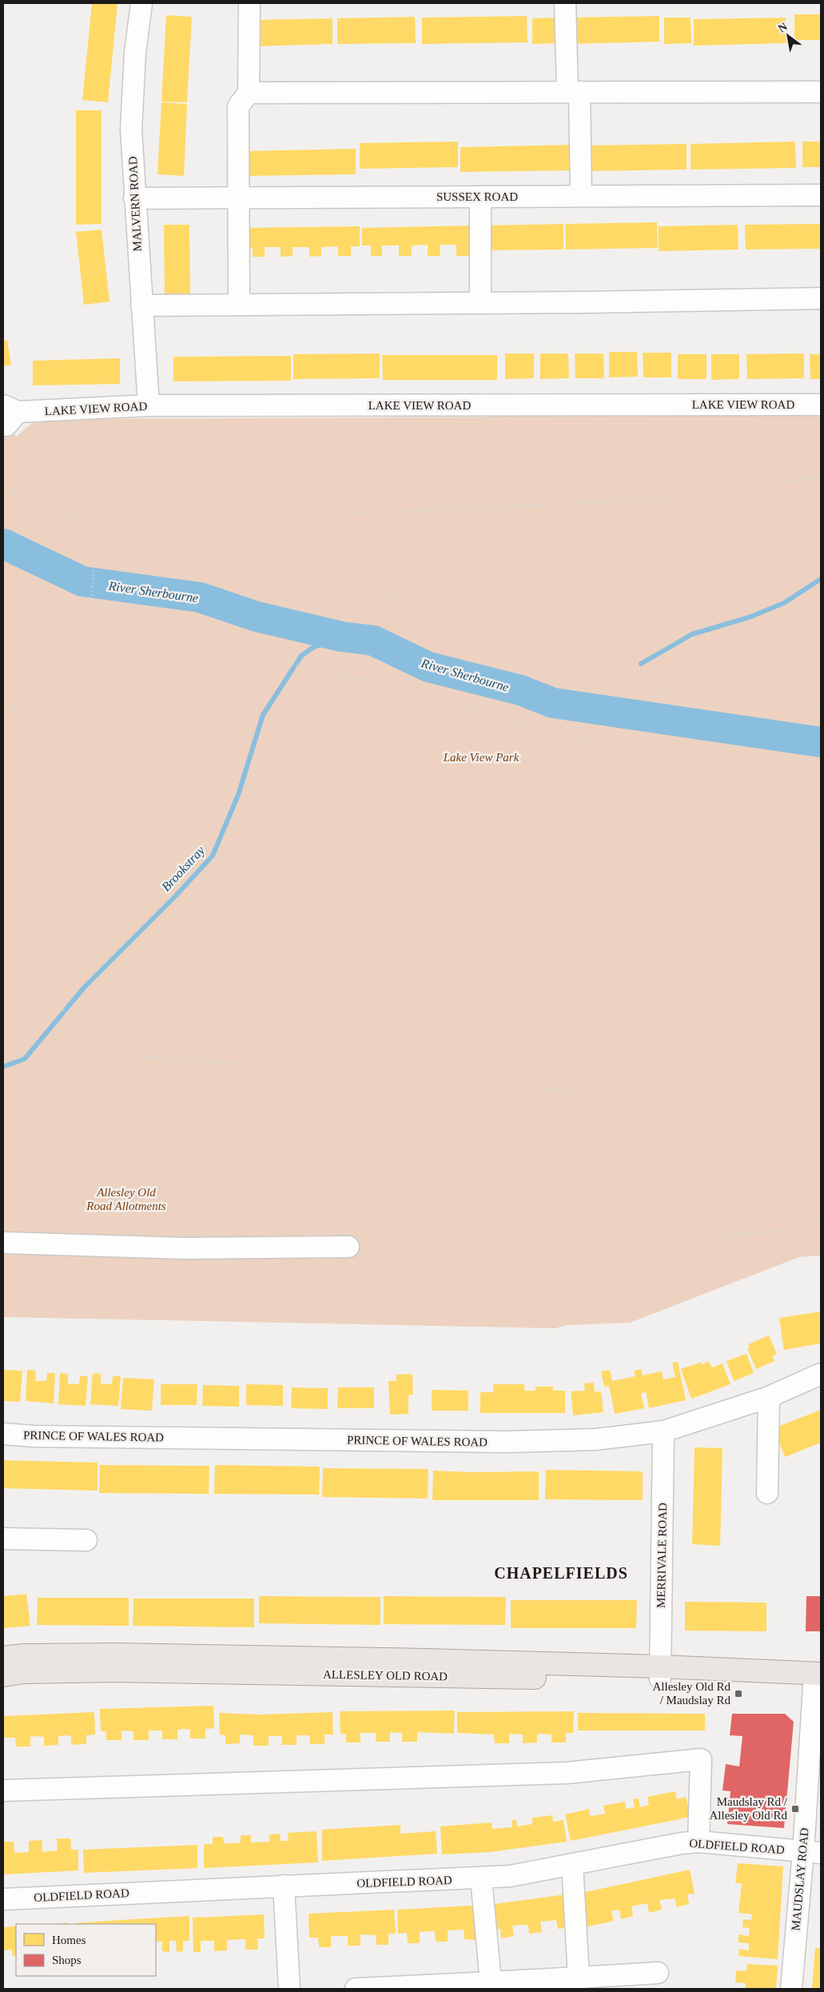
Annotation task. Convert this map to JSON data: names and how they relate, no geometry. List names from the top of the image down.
{
  "streets": {
    "main road": ["ALLESLEY OLD ROAD"],
    "street": [
      "SUSSEX ROAD",
      "MALVERN ROAD",
      "LAKE VIEW ROAD",
      "PRINCE OF WALES ROAD",
      "MERRIVALE ROAD",
      "OLDFIELD ROAD",
      "MAUDSLAY ROAD"
    ]
  },
  "crossings": [
    ["SUSSEX ROAD", "MALVERN ROAD"],
    ["MALVERN ROAD", "LAKE VIEW ROAD"],
    ["PRINCE OF WALES ROAD", "MERRIVALE ROAD"],
    ["MERRIVALE ROAD", "ALLESLEY OLD ROAD"],
    ["ALLESLEY OLD ROAD", "MAUDSLAY ROAD"],
    ["OLDFIELD ROAD", "MAUDSLAY ROAD"]
  ],
  "districts": ["CHAPELFIELDS"],
  "water": ["River Sherbourne", "Brookstray"],
  "parks": ["Lake View Park", "Allesley Old Road Allotments"],
  "places": {
    "transit": ["Allesley Old Rd / Maudslay Rd", "Maudslay Rd / Allesley Old Rd"]
  },
  "legend": ["Homes", "Shops"],
  "north": "top left"
}
